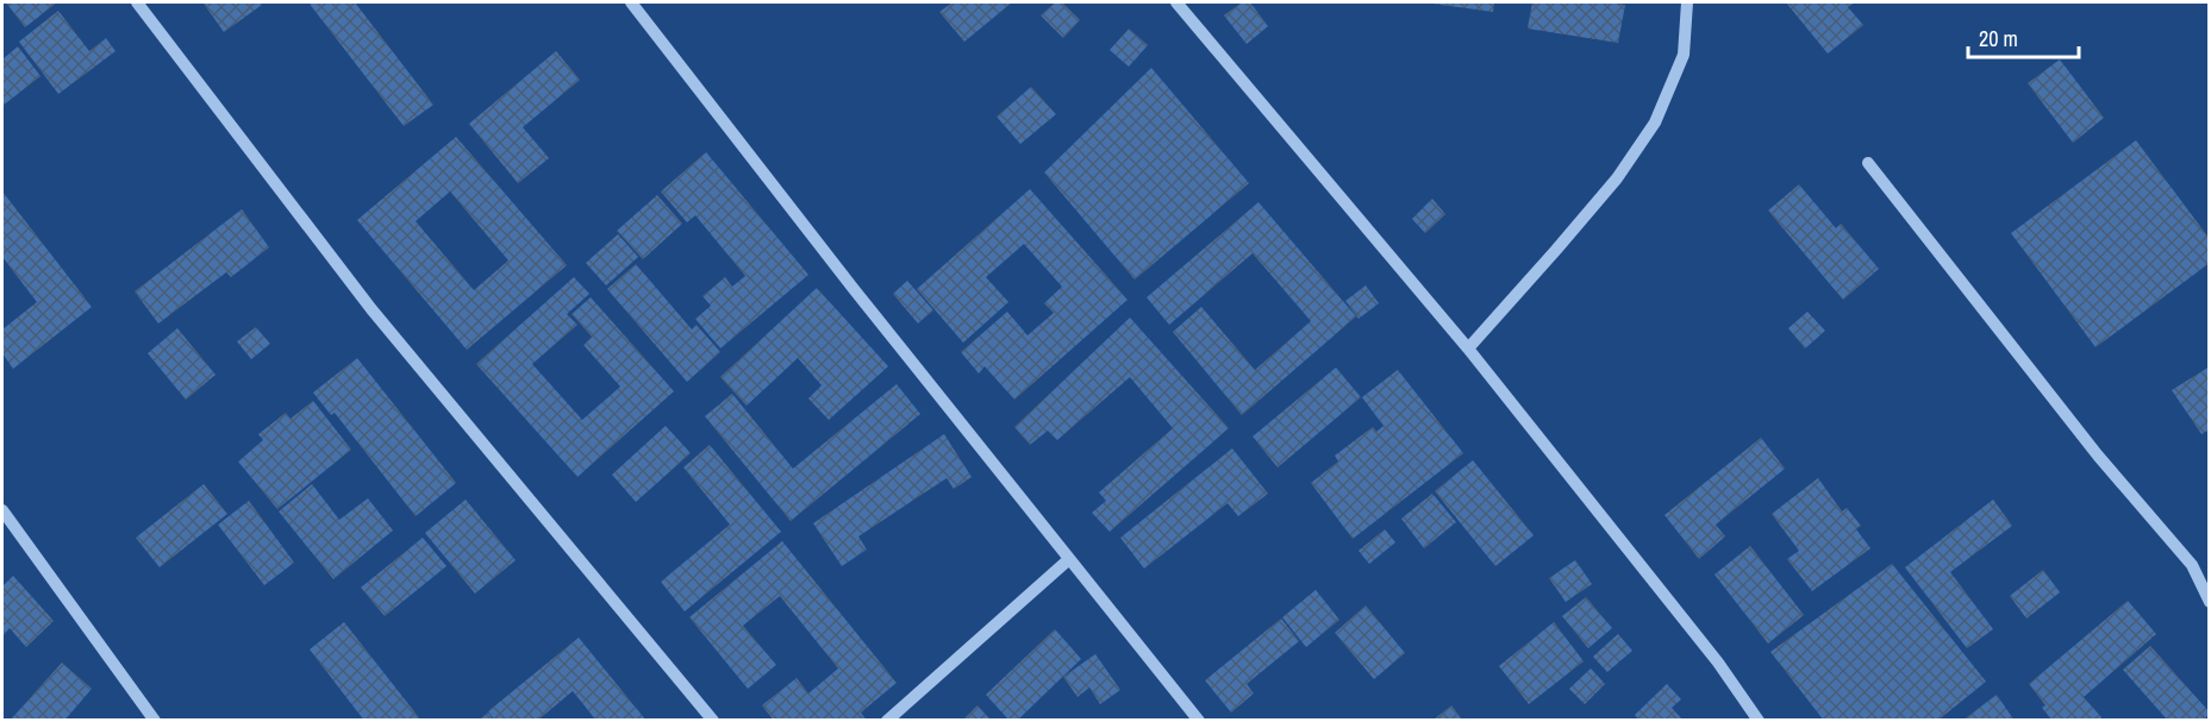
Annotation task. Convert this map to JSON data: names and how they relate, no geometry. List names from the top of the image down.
{
  "scale_bar": "20 m"
}
